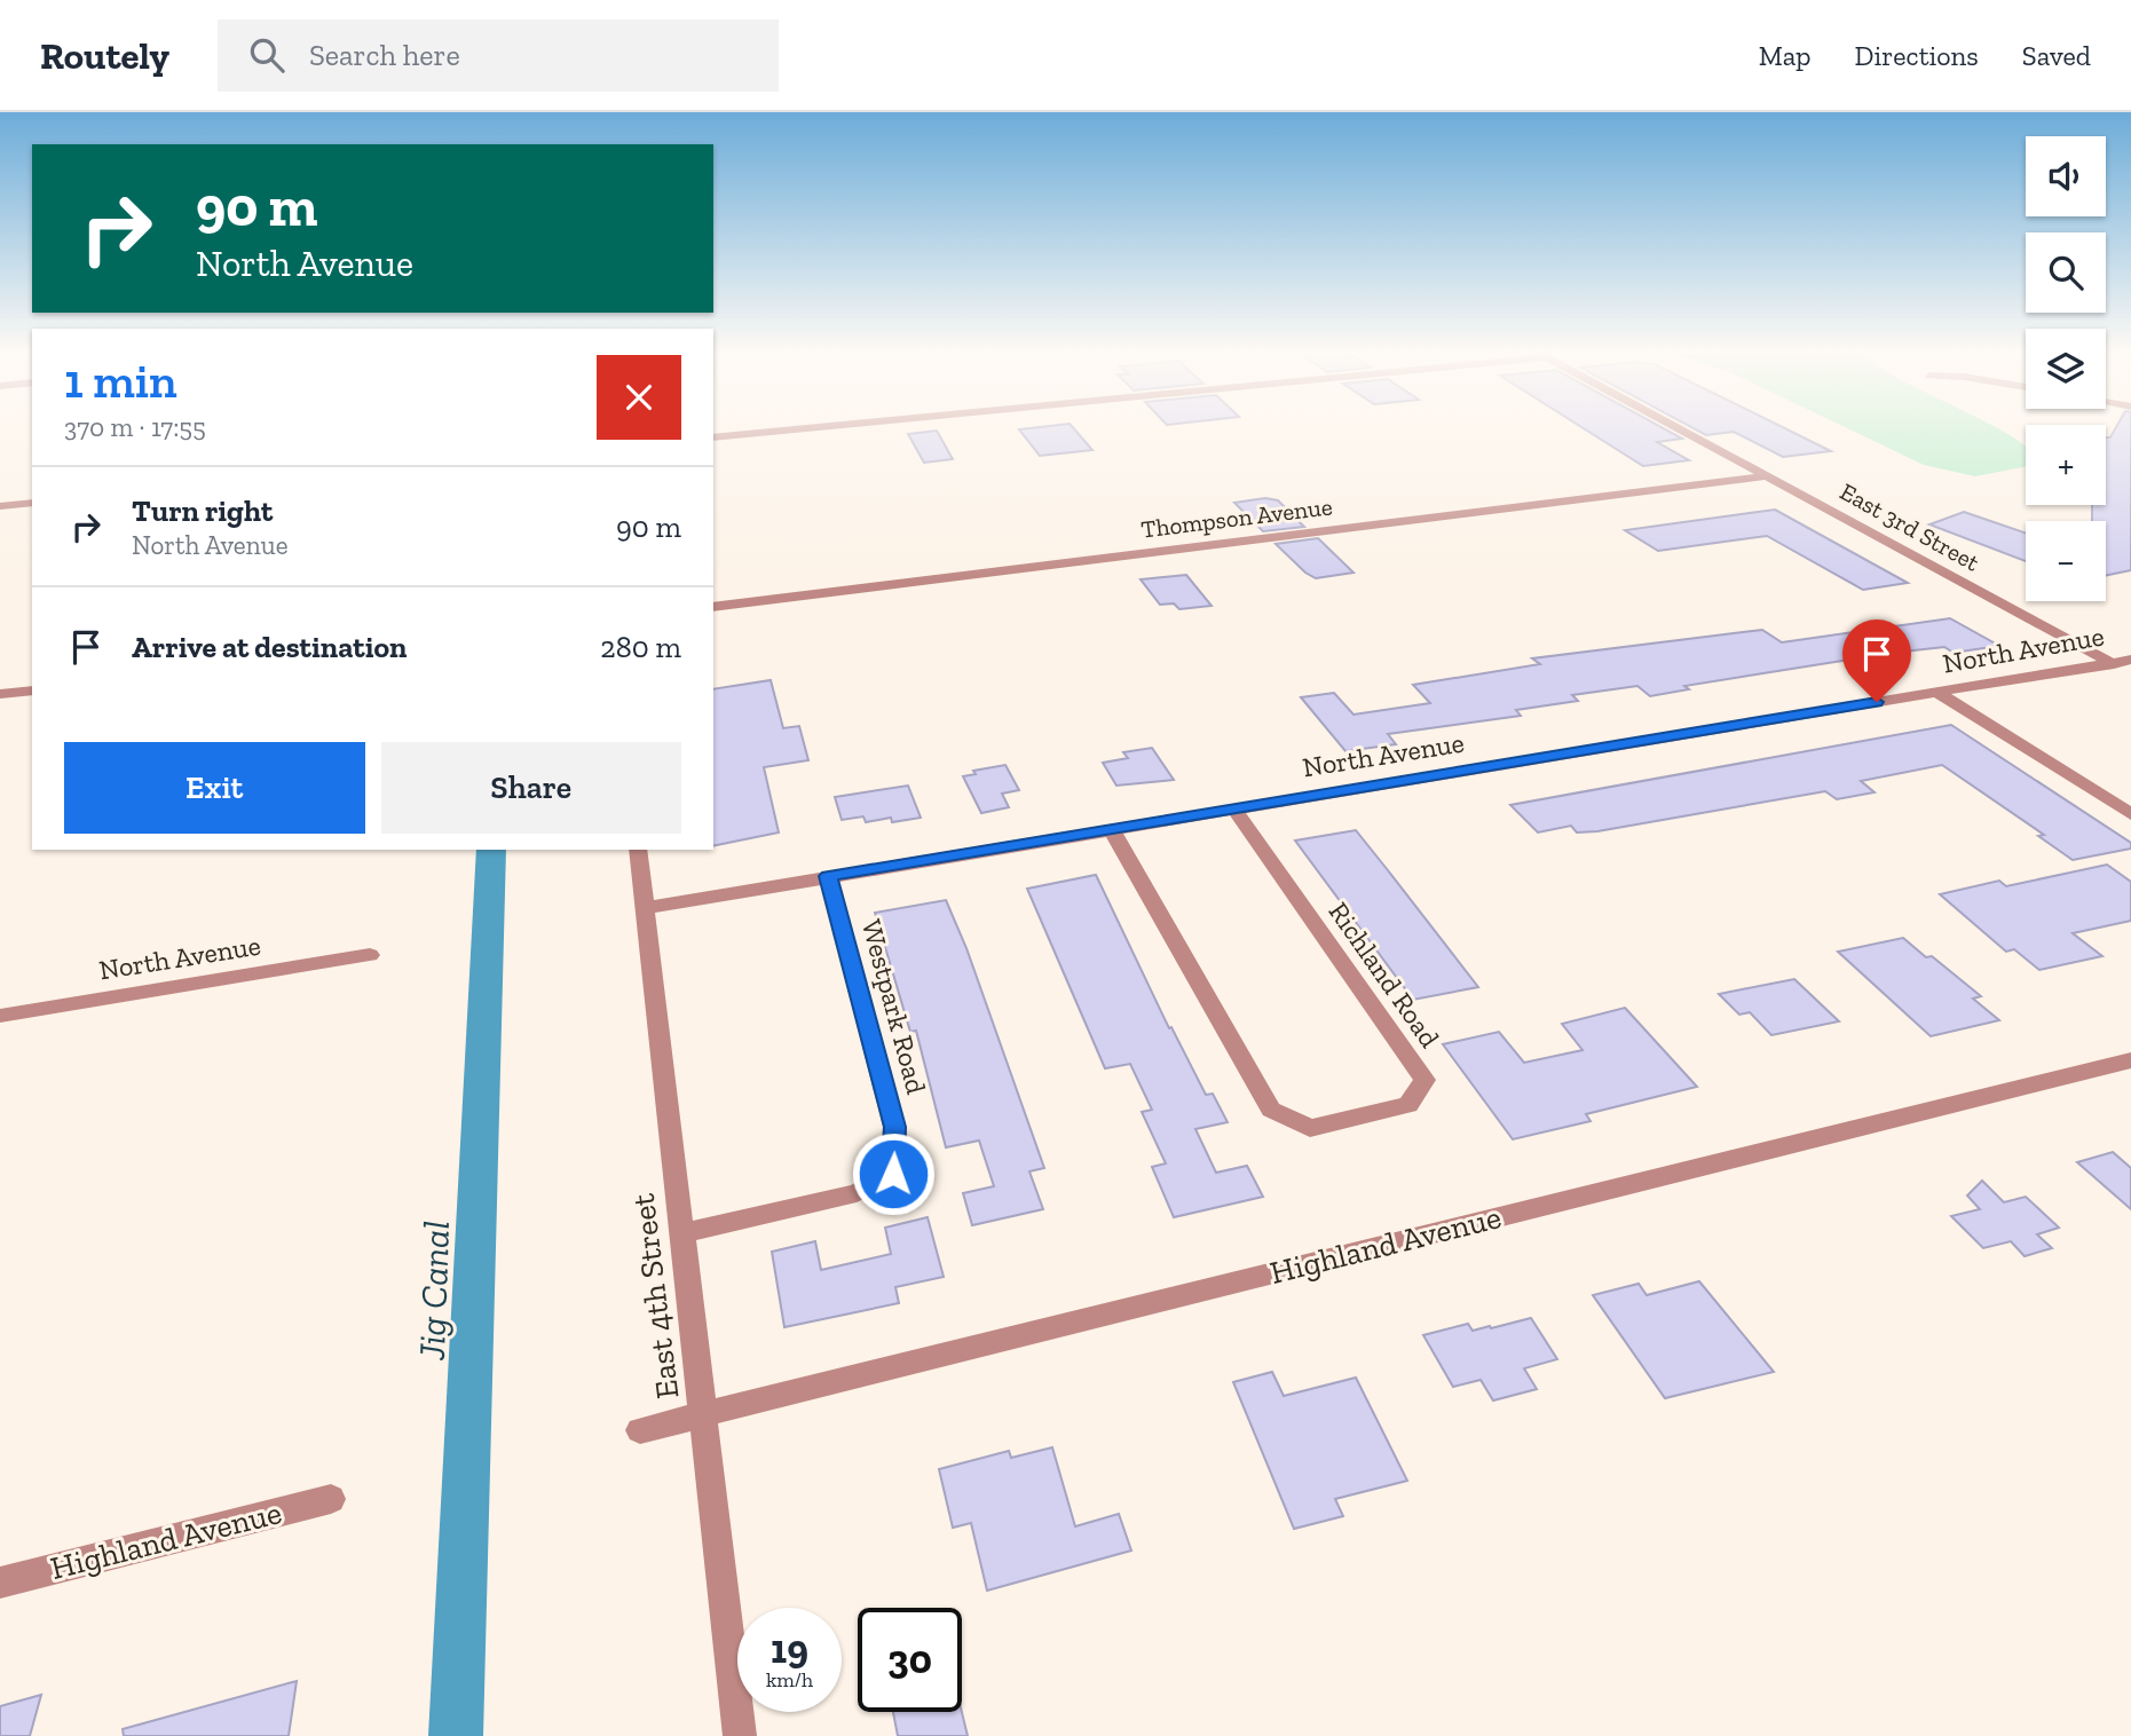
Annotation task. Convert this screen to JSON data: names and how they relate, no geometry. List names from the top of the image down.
{
  "streets": {
    "street": [
      "Thompson Avenue",
      "East 3rd Street",
      "North Avenue",
      "Richland Road",
      "Westpark Road",
      "Highland Avenue",
      "East 4th Street"
    ]
  },
  "crossings": [
    ["Thompson Avenue", "East 3rd Street"],
    ["East 3rd Street", "North Avenue"],
    ["North Avenue", "Richland Road"],
    ["North Avenue", "Westpark Road"],
    ["North Avenue", "East 4th Street"],
    ["Westpark Road", "East 4th Street"],
    ["Highland Avenue", "East 4th Street"]
  ],
  "water": ["Jig Canal"],
  "page": {
    "header": "Routely",
    "search": "Search here",
    "nav": ["Map", "Directions", "Saved"],
    "map_buttons": ["+", "−"],
    "turn": ["90 m", "North Avenue"],
    "heading": ["1 min", "370 m · 17:55"],
    "list": [
      {
        "name": "Turn right",
        "note": "North Avenue",
        "value": "90 m"
      },
      {
        "name": "Arrive at destination",
        "value": "280 m"
      }
    ],
    "buttons": ["Exit", "Share"],
    "speed": "19 km/h",
    "limit": "30"
  }
}
